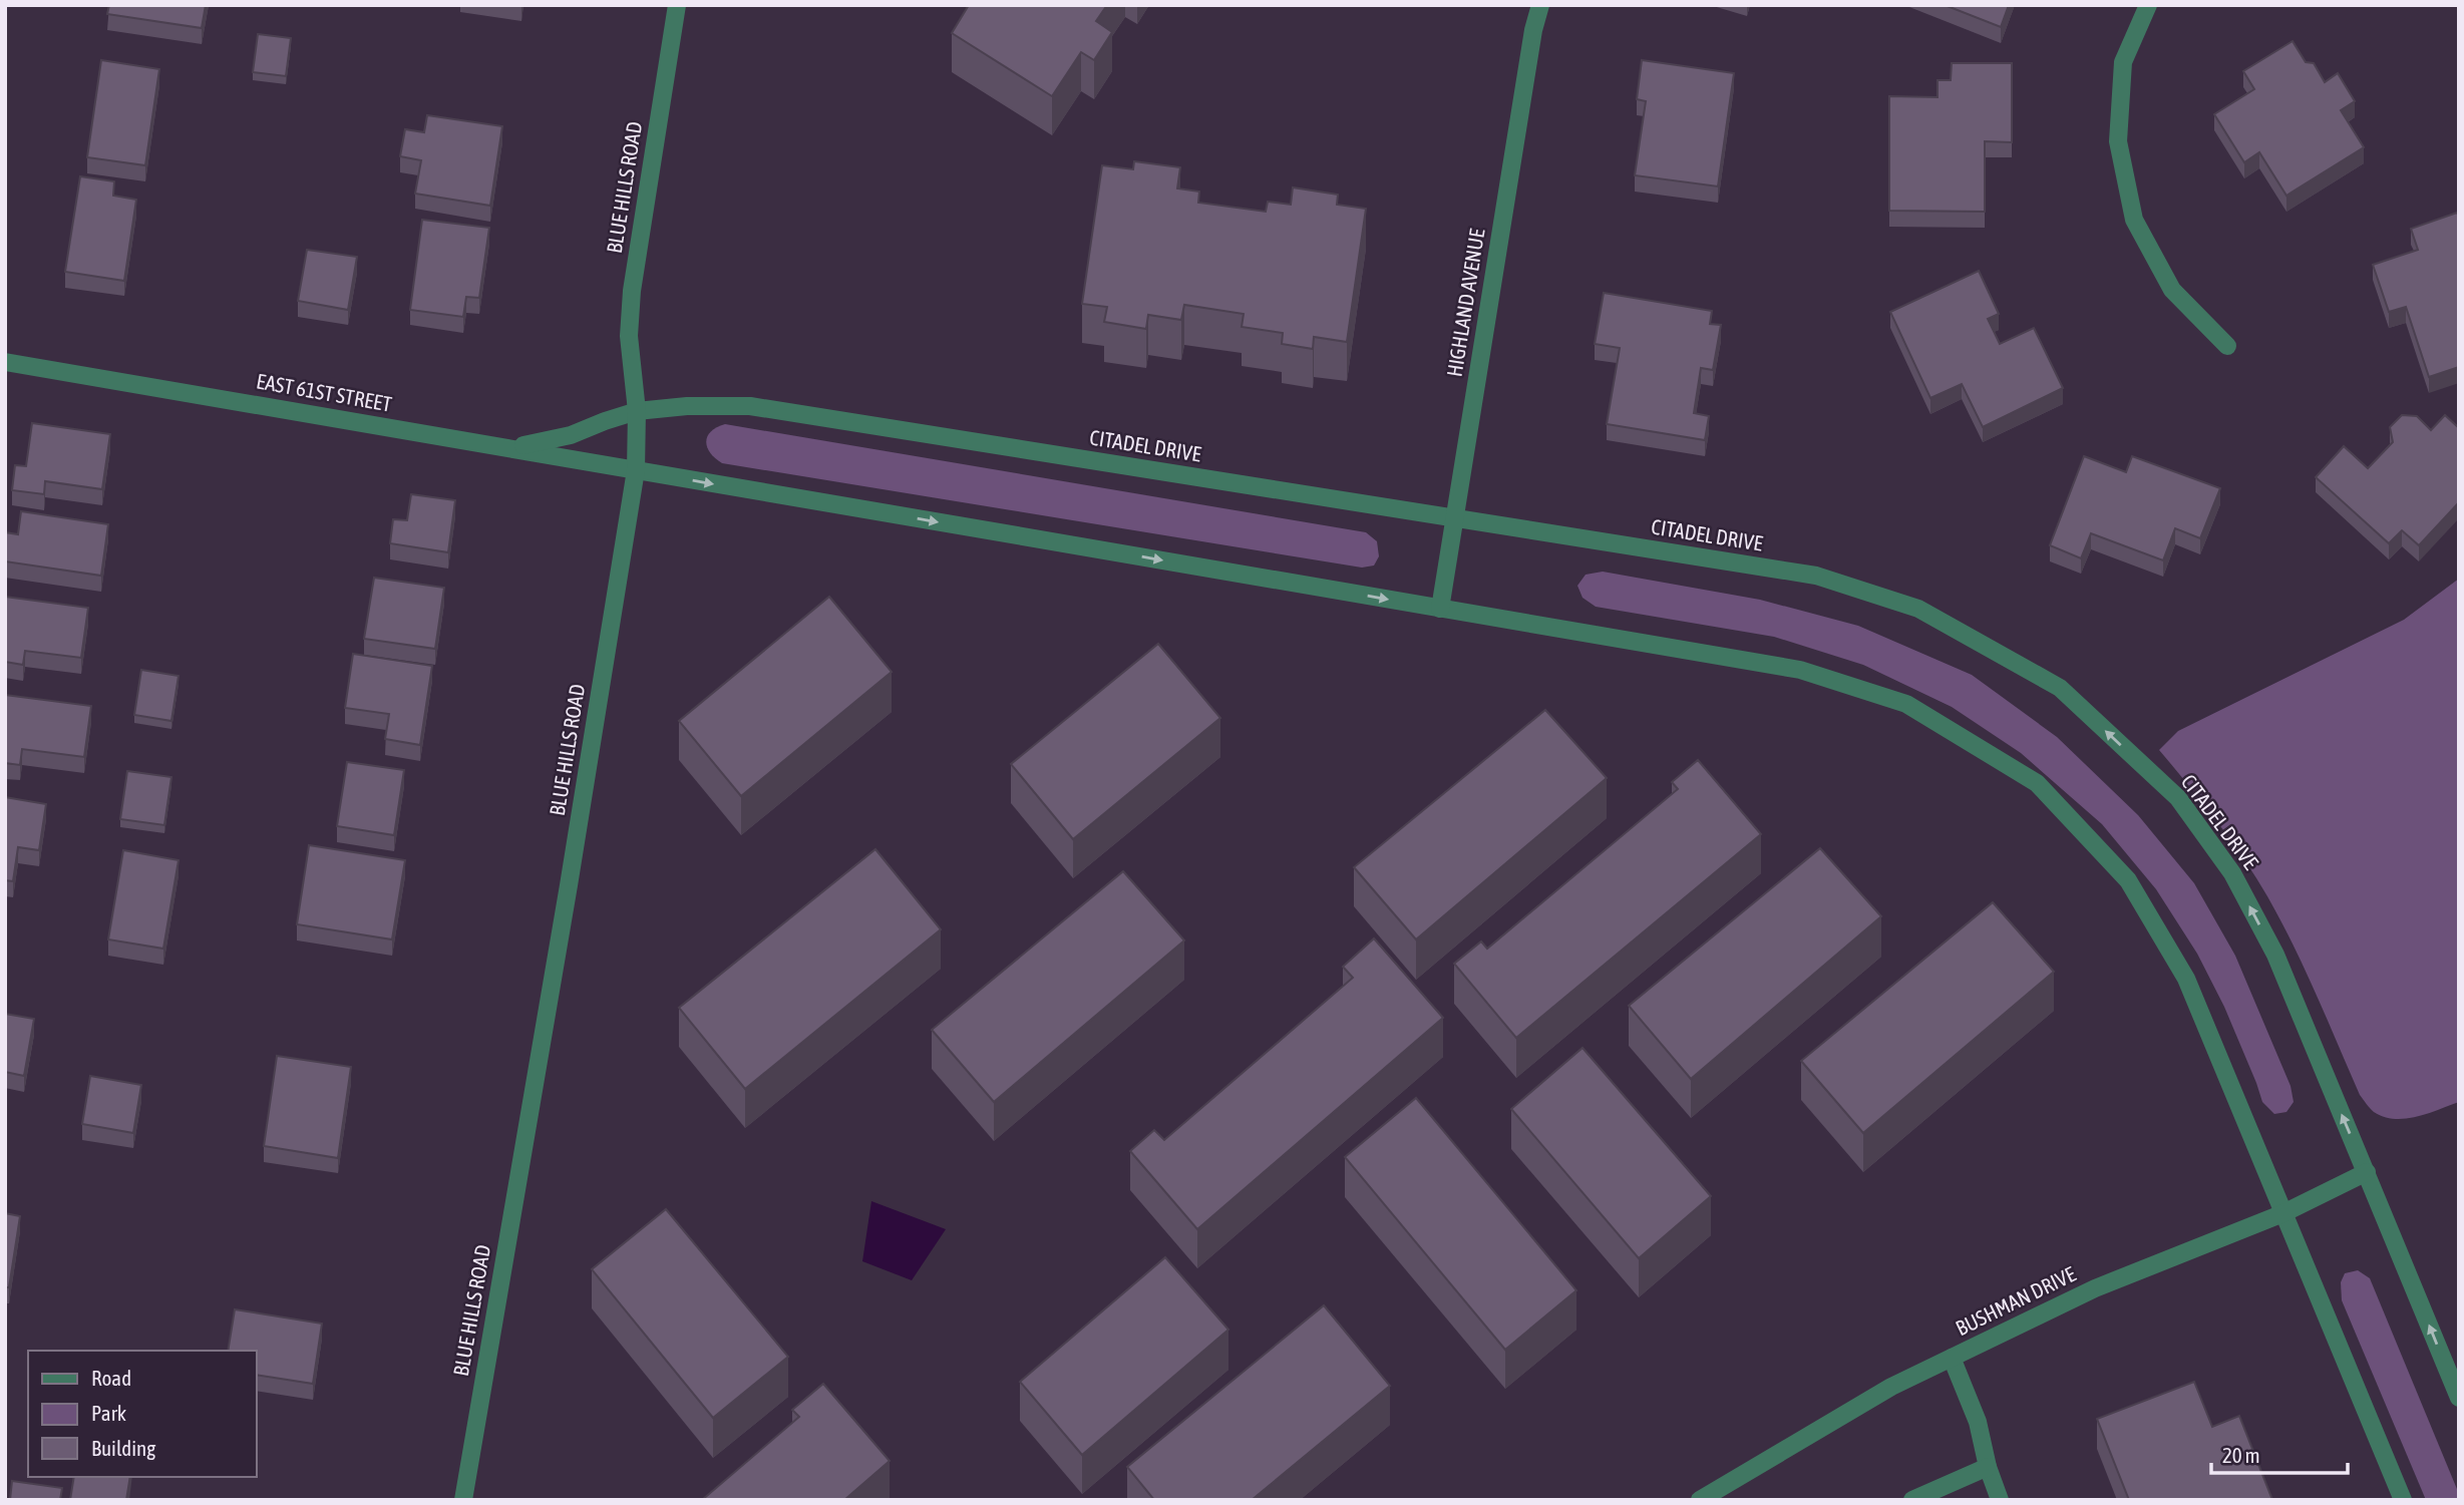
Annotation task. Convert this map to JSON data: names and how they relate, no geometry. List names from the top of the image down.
{
  "streets": {
    "street": [
      "BLUE HILLS ROAD",
      "HIGHLAND AVENUE",
      "EAST 61ST STREET",
      "CITADEL DRIVE",
      "BUSHMAN DRIVE"
    ]
  },
  "crossings": [
    ["BLUE HILLS ROAD", "EAST 61ST STREET"],
    ["BLUE HILLS ROAD", "CITADEL DRIVE"],
    ["HIGHLAND AVENUE", "CITADEL DRIVE"],
    ["EAST 61ST STREET", "CITADEL DRIVE"],
    ["CITADEL DRIVE", "BUSHMAN DRIVE"]
  ],
  "legend": ["Road", "Park", "Building"],
  "scale_bar": "20 m"
}
